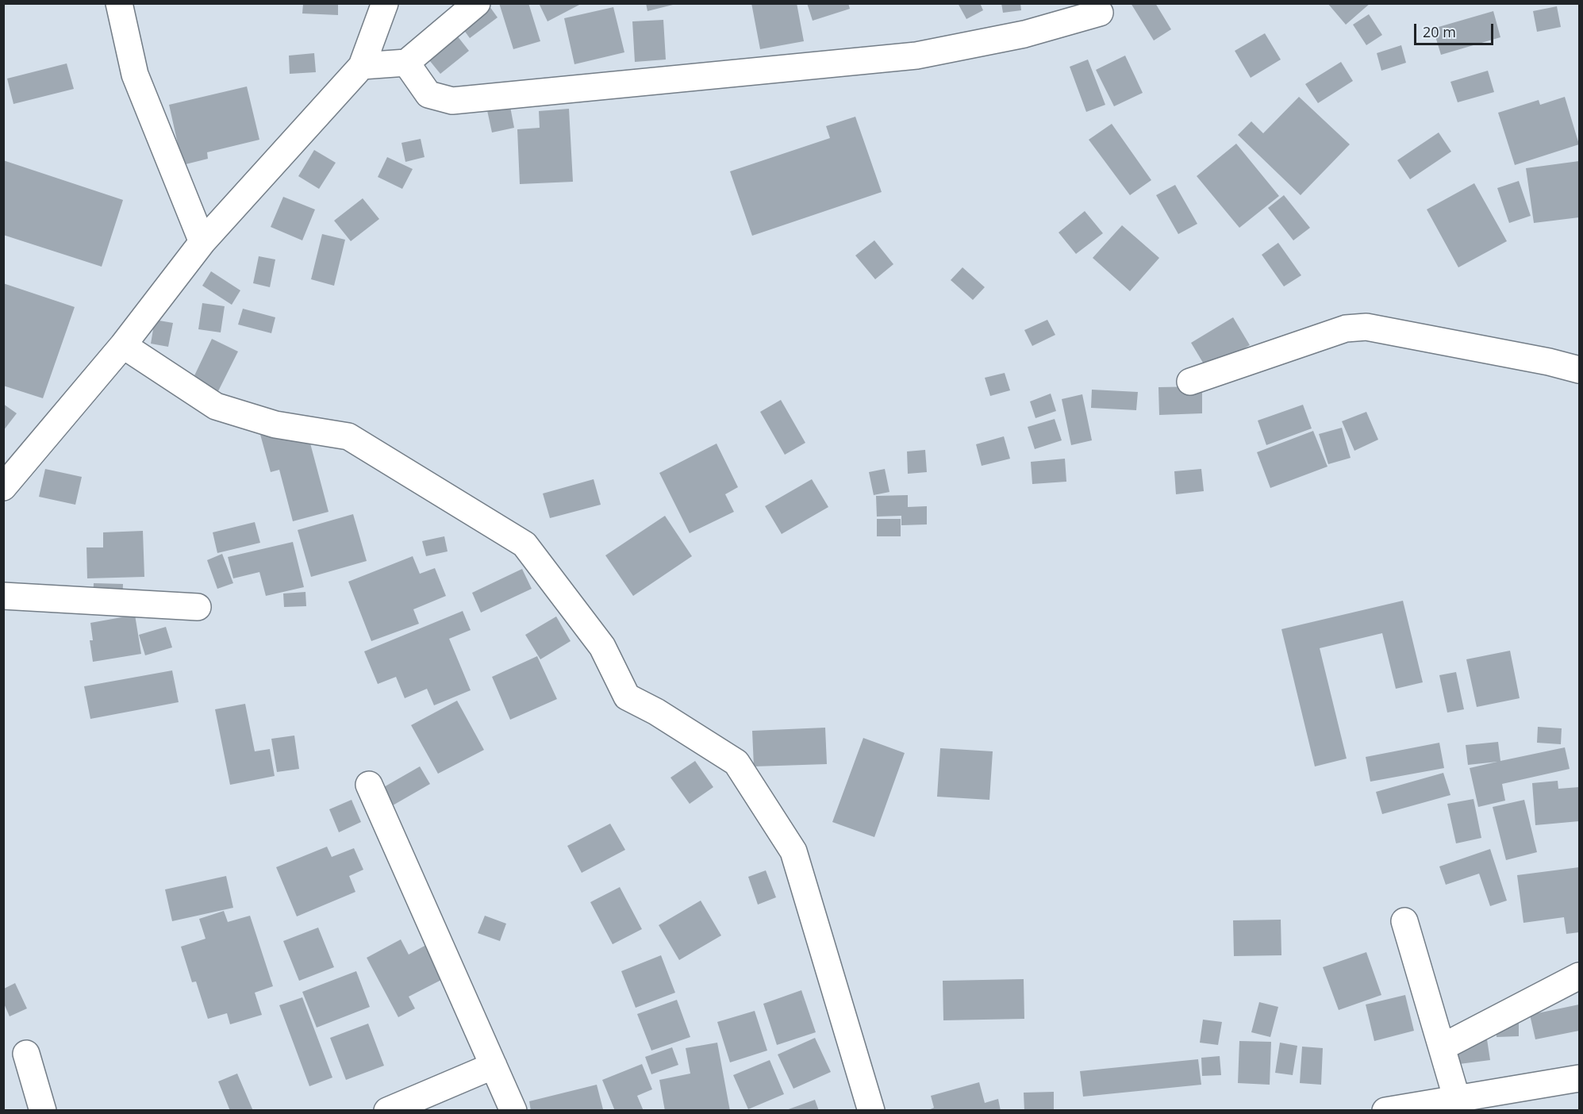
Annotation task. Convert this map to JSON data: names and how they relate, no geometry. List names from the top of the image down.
{
  "scale_bar": "20 m"
}
